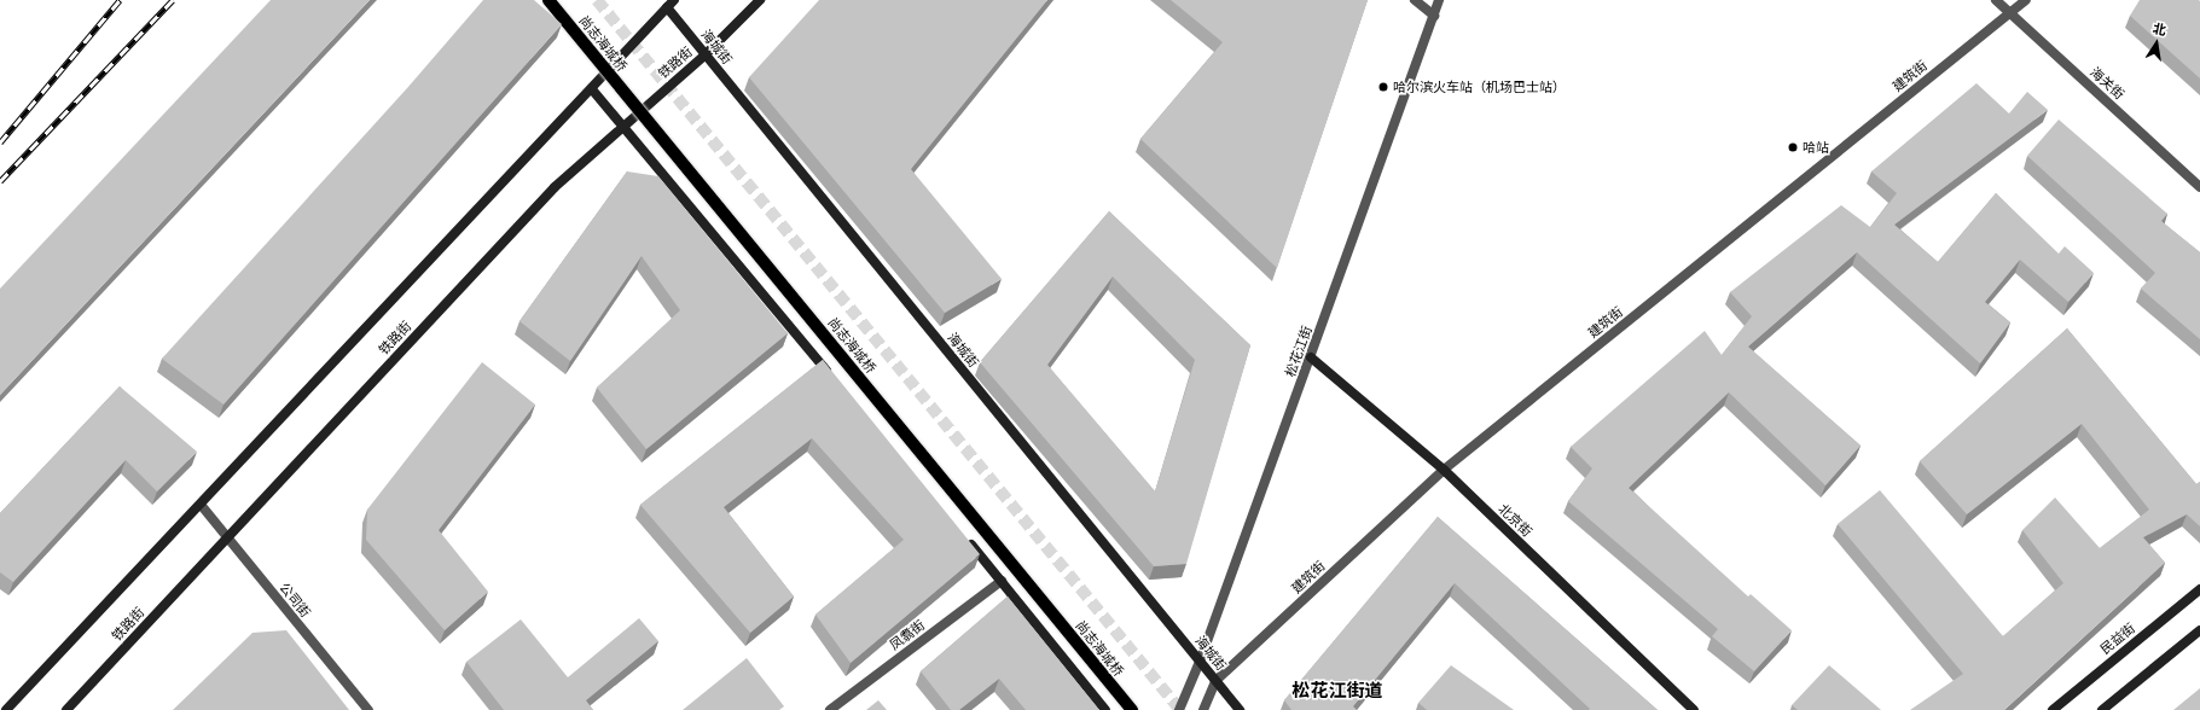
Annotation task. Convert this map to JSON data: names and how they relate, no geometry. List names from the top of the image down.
{
  "streets": {
    "main road": [
      "尚志海城桥",
      "海城街",
      "铁路街",
      "北京街",
      "民益街"
    ],
    "street": [
      "建筑街",
      "海关街",
      "松花江街",
      "公司街",
      "凤翥街"
    ]
  },
  "crossings": [
    ["海城街", "铁路街"],
    ["海城街", "建筑街"],
    ["海城街", "松花江街"],
    ["铁路街", "公司街"],
    ["建筑街", "海关街"],
    ["建筑街", "北京街"],
    ["松花江街", "北京街"]
  ],
  "districts": ["松花江街道"],
  "places": ["哈尔滨火车站（机场巴士站）", "哈站"],
  "north": "top"
}
